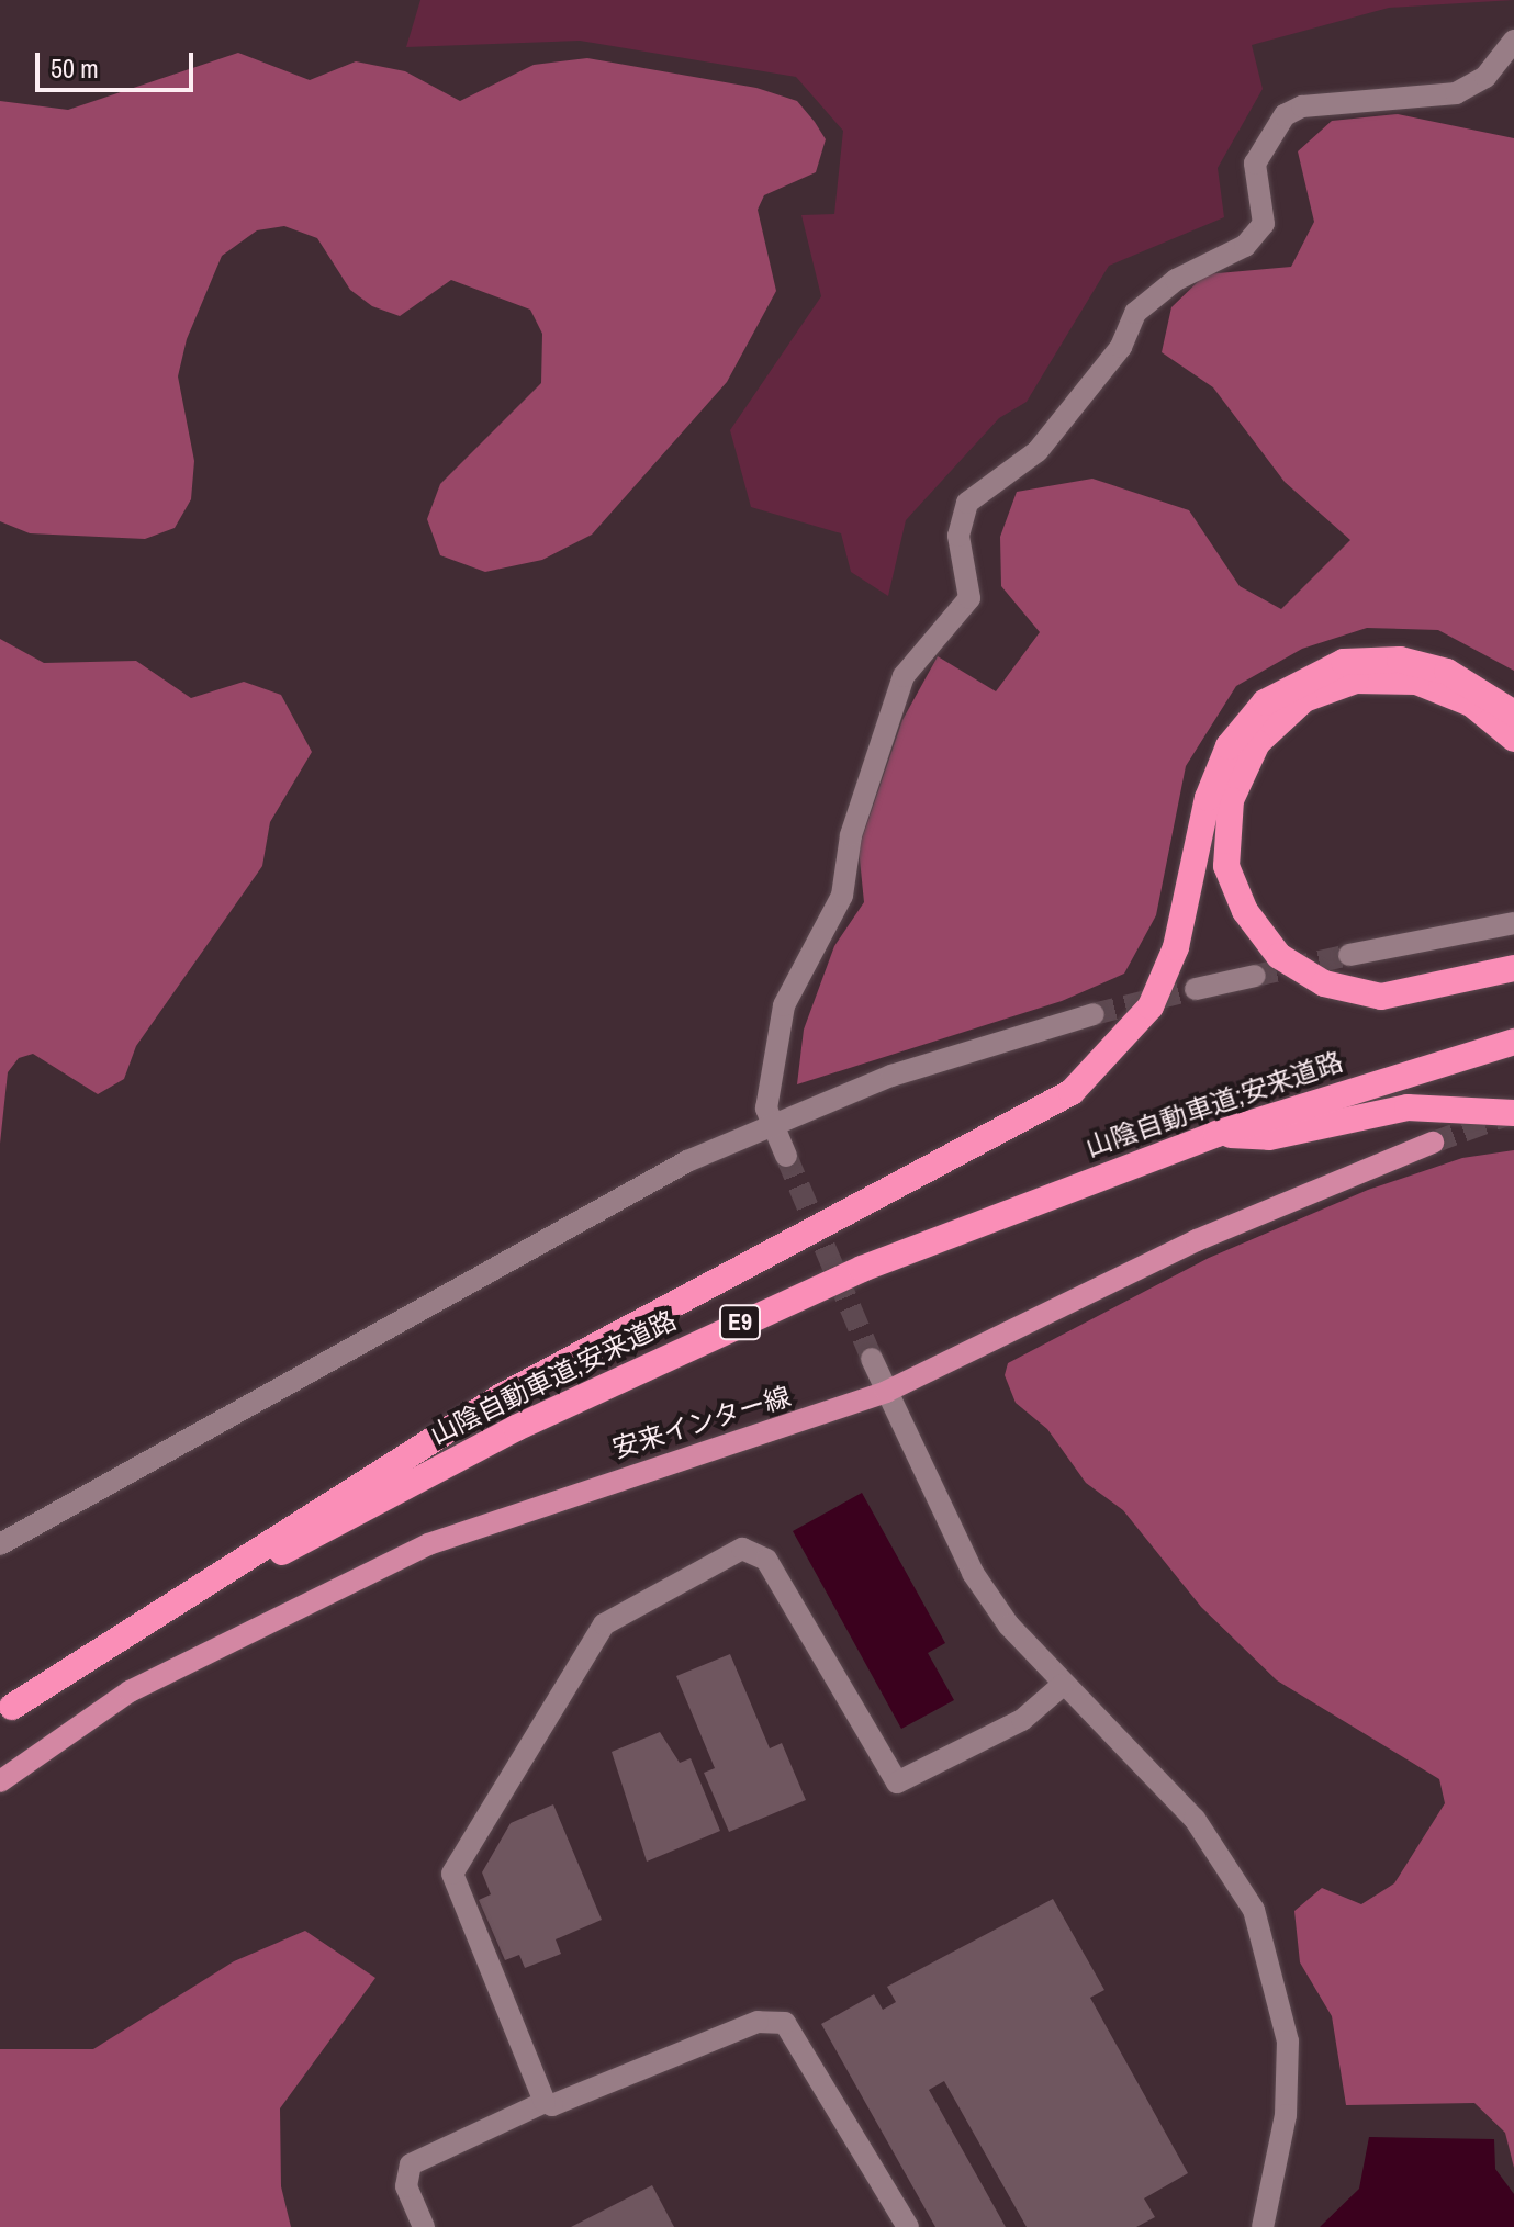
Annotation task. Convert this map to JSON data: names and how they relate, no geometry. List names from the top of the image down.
{
  "streets": {
    "highway": ["山陰自動車道;安来道路", "E9"],
    "main road": ["安来インター線"]
  },
  "scale_bar": "50 m"
}
